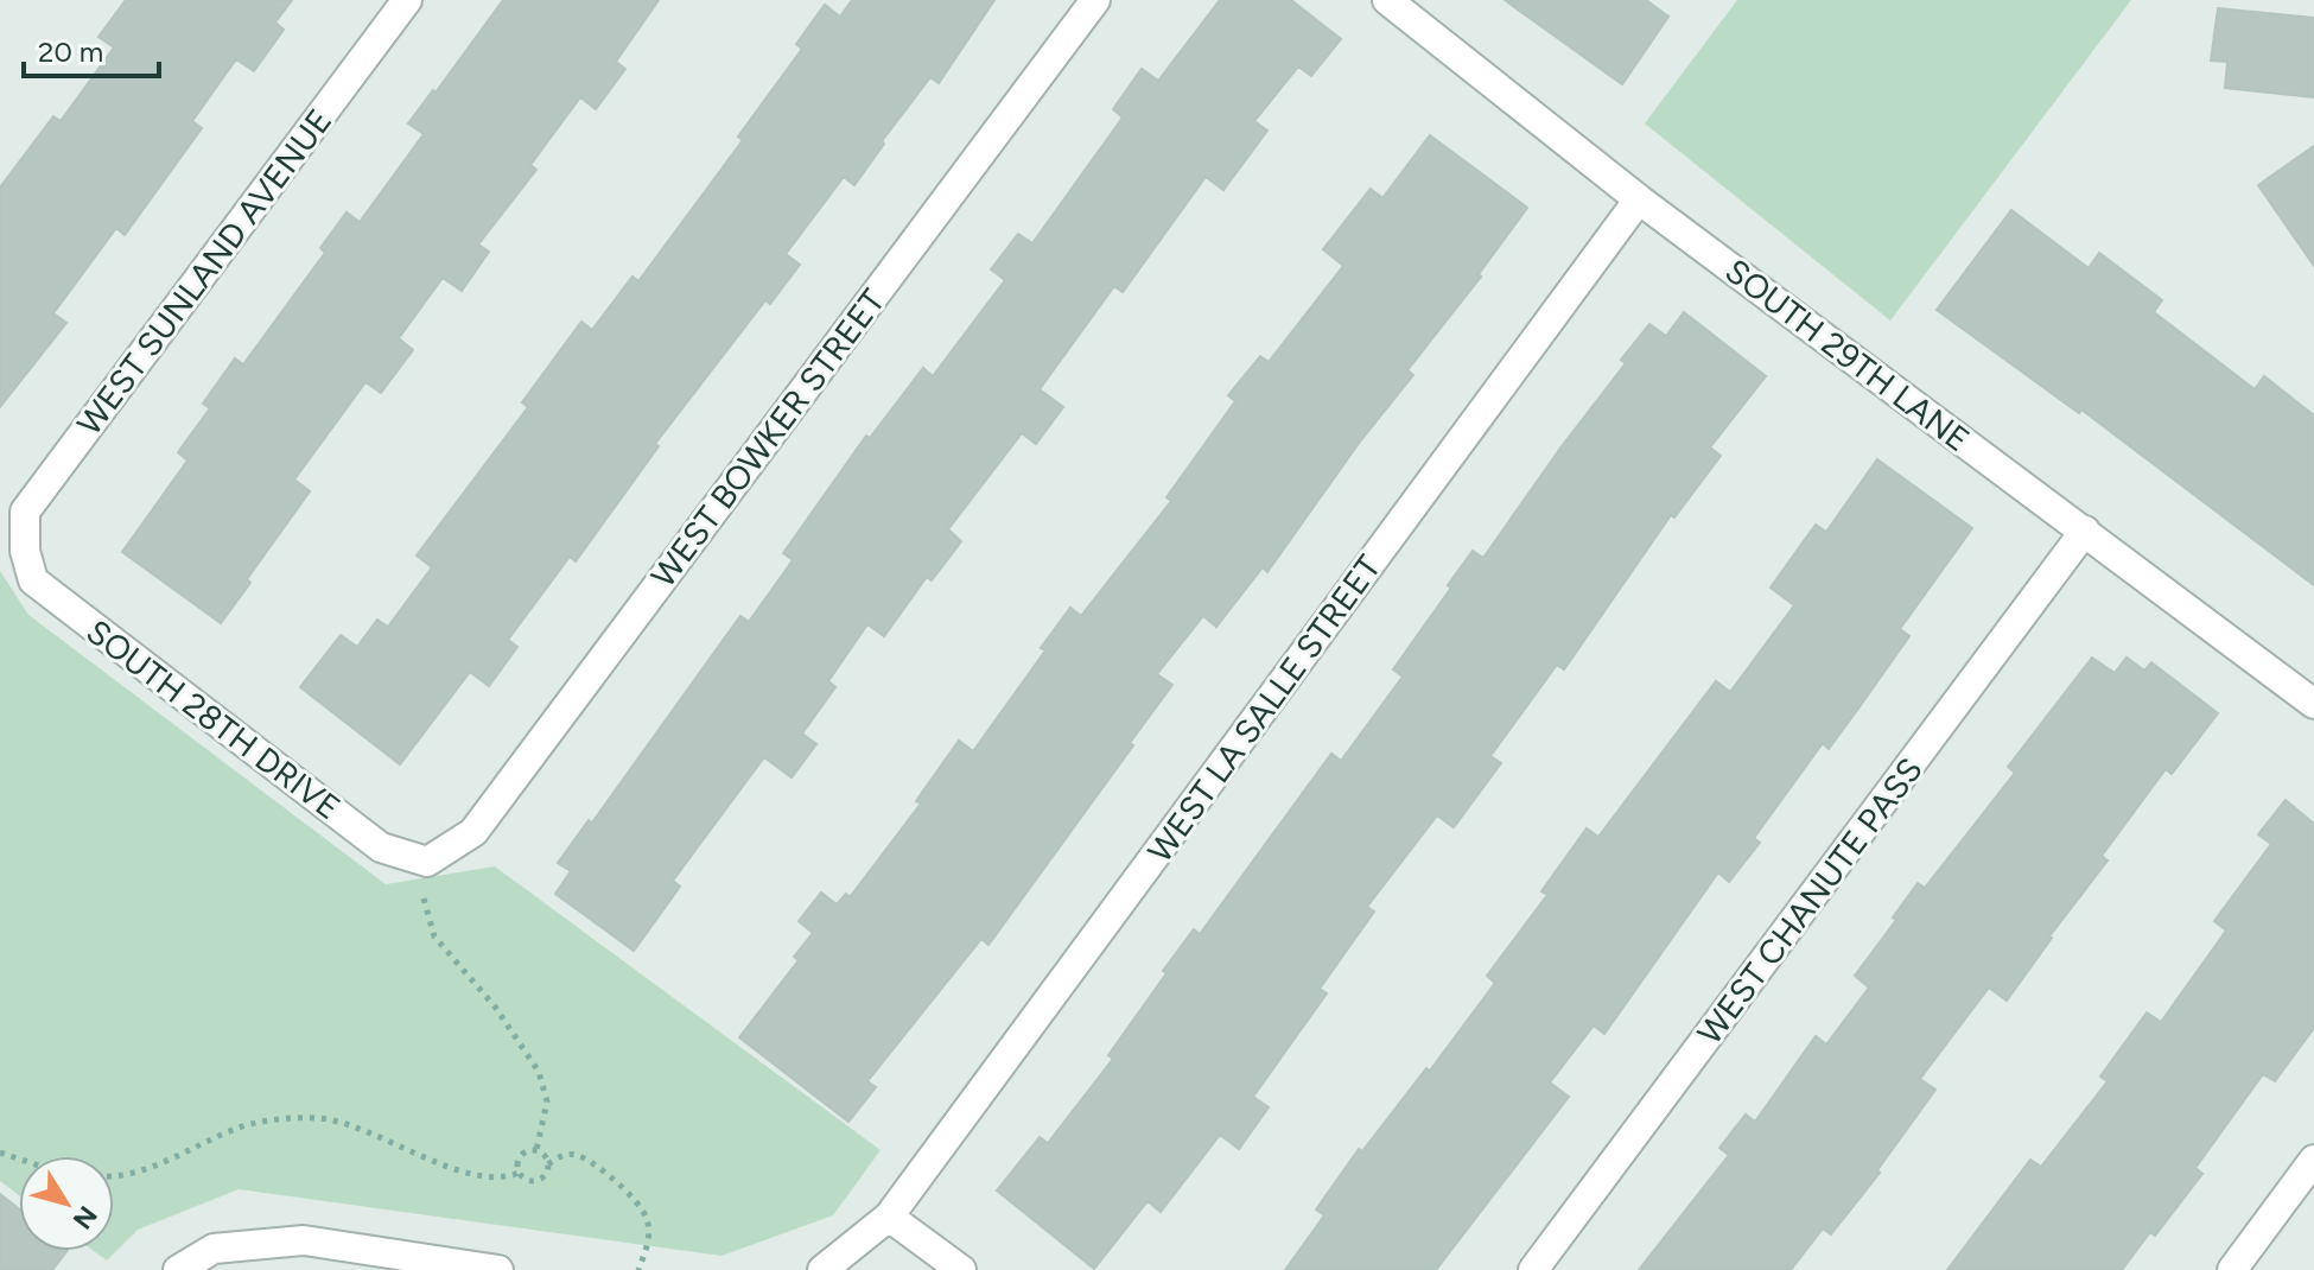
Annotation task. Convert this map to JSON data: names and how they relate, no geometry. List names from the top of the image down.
{
  "streets": {
    "street": [
      "WEST SUNLAND AVENUE",
      "SOUTH 29TH LANE",
      "WEST BOWKER STREET",
      "WEST LA SALLE STREET",
      "SOUTH 28TH DRIVE",
      "WEST CHANUTE PASS"
    ]
  },
  "crossings": [
    ["WEST SUNLAND AVENUE", "SOUTH 28TH DRIVE"],
    ["SOUTH 29TH LANE", "WEST LA SALLE STREET"],
    ["SOUTH 29TH LANE", "WEST CHANUTE PASS"],
    ["WEST BOWKER STREET", "SOUTH 28TH DRIVE"]
  ],
  "scale_bar": "20 m",
  "north": "bottom right"
}
